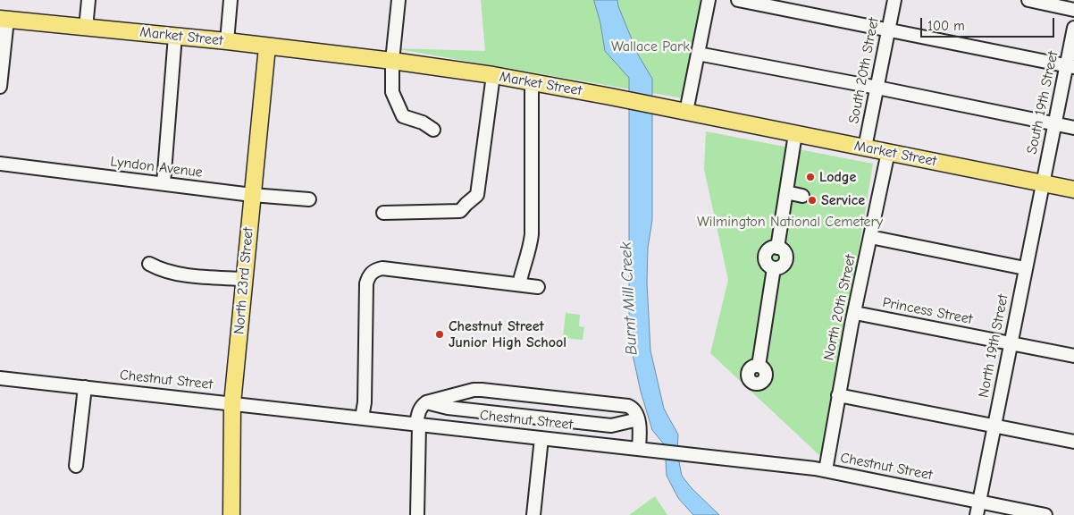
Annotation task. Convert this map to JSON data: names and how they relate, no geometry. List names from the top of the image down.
{
  "streets": {
    "main road": ["Market Street", "North 23rd Street"],
    "street": [
      "South 20th Street",
      "South 19th Street",
      "Lyndon Avenue",
      "North 20th Street",
      "Princess Street",
      "North 19th Street",
      "Chestnut Street"
    ]
  },
  "crossings": [
    ["Market Street", "South 20th Street"],
    ["Market Street", "South 19th Street"],
    ["Market Street", "North 23rd Street"],
    ["Market Street", "North 20th Street"],
    ["Market Street", "North 19th Street"],
    ["South 19th Street", "North 19th Street"],
    ["Lyndon Avenue", "North 23rd Street"],
    ["North 23rd Street", "Chestnut Street"],
    ["North 20th Street", "Princess Street"],
    ["North 20th Street", "Chestnut Street"],
    ["Princess Street", "North 19th Street"],
    ["North 19th Street", "Chestnut Street"]
  ],
  "water": ["Burnt Mill Creek"],
  "parks": ["Wallace Park", "Wilmington National Cemetery"],
  "places": ["Lodge", "Service", "Chestnut Street Junior High School"],
  "scale_bar": "100 m"
}
